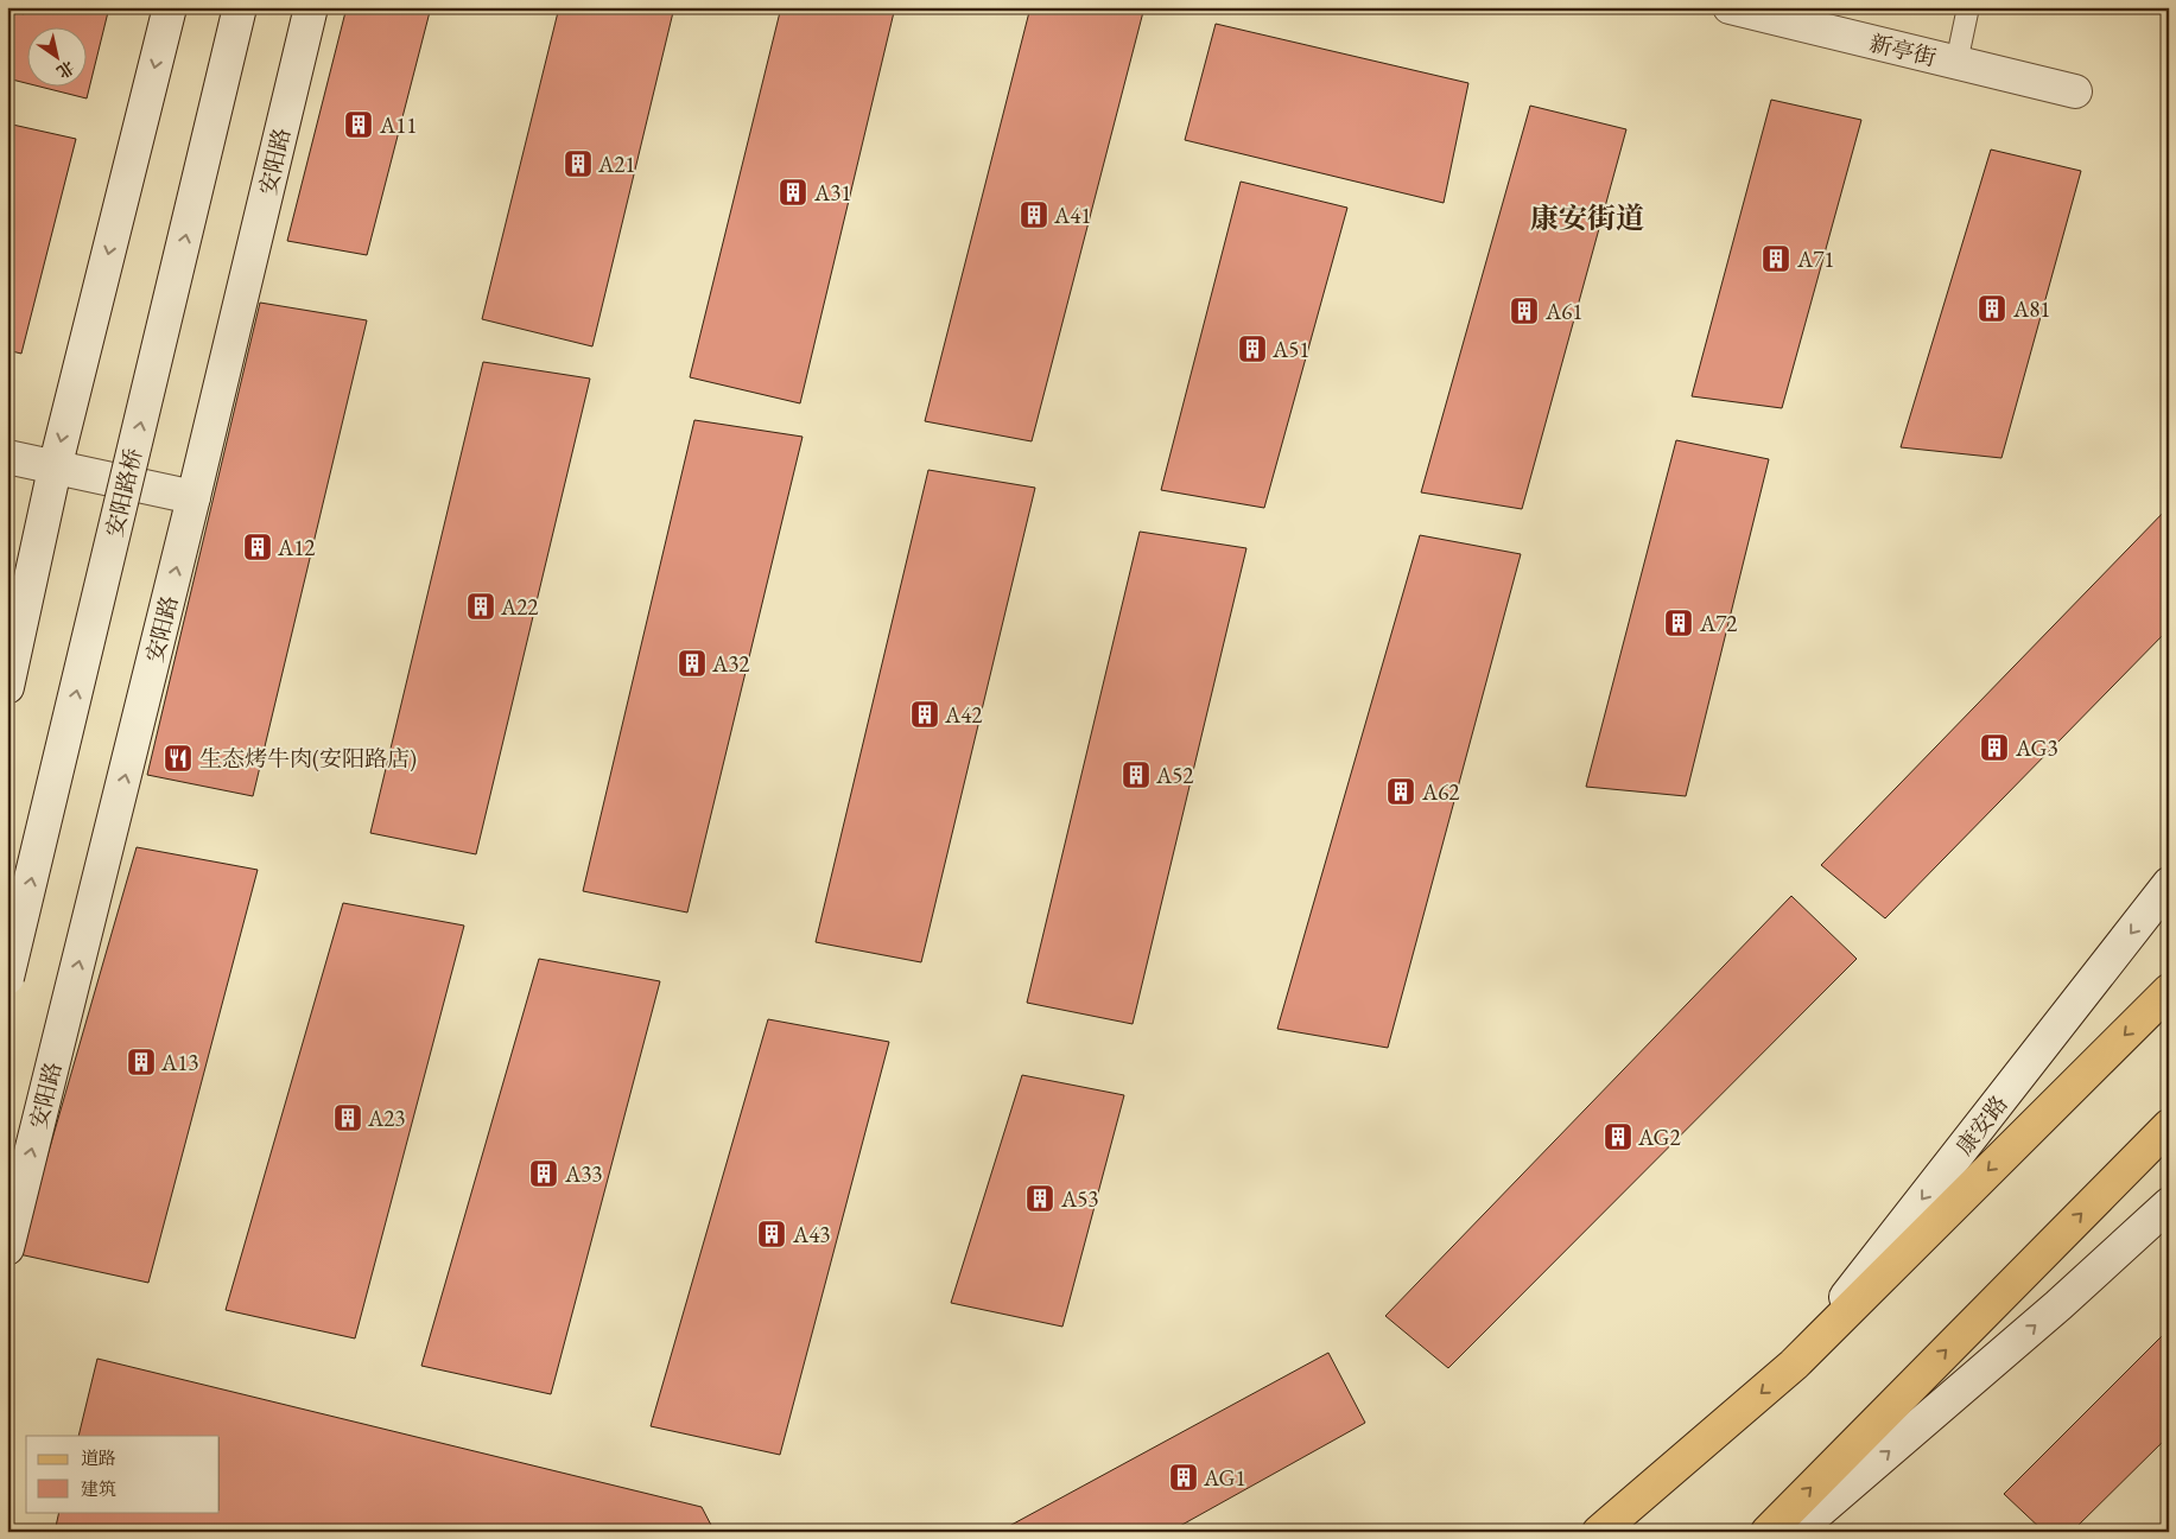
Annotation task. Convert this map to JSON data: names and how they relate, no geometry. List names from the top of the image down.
{
  "streets": {
    "main road": [
      "新亭街",
      "安阳路",
      "安阳路桥",
      "康安路"
    ]
  },
  "one_way": ["安阳路"],
  "districts": ["康安街道"],
  "places": {
    "building": [
      "A11",
      "A21",
      "A31",
      "A41",
      "A71",
      "A81",
      "A61",
      "A51",
      "A12",
      "A22",
      "A72",
      "A32",
      "A42",
      "AG3",
      "A52",
      "A62",
      "A13",
      "A23",
      "AG2",
      "A33",
      "A53",
      "A43",
      "AG1"
    ],
    "restaurant": ["生态烤牛肉(安阳路店)"]
  },
  "legend": ["道路", "建筑"],
  "north": "bottom right"
}
